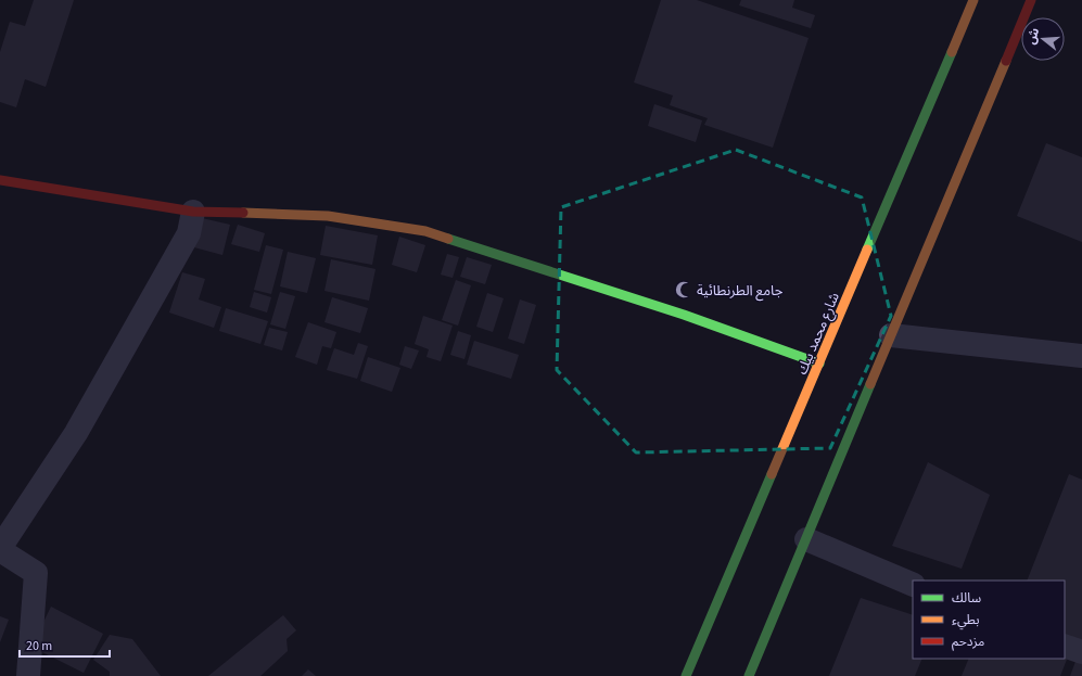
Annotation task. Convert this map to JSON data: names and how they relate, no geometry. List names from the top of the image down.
{
  "streets": {
    "main road": ["شارع محمد بيك"]
  },
  "places": {
    "mosque": ["جامع الطرنطائية"]
  },
  "legend": ["سالك", "بطيء", "مزدحم"],
  "scale_bar": "20 m",
  "north": "left"
}
